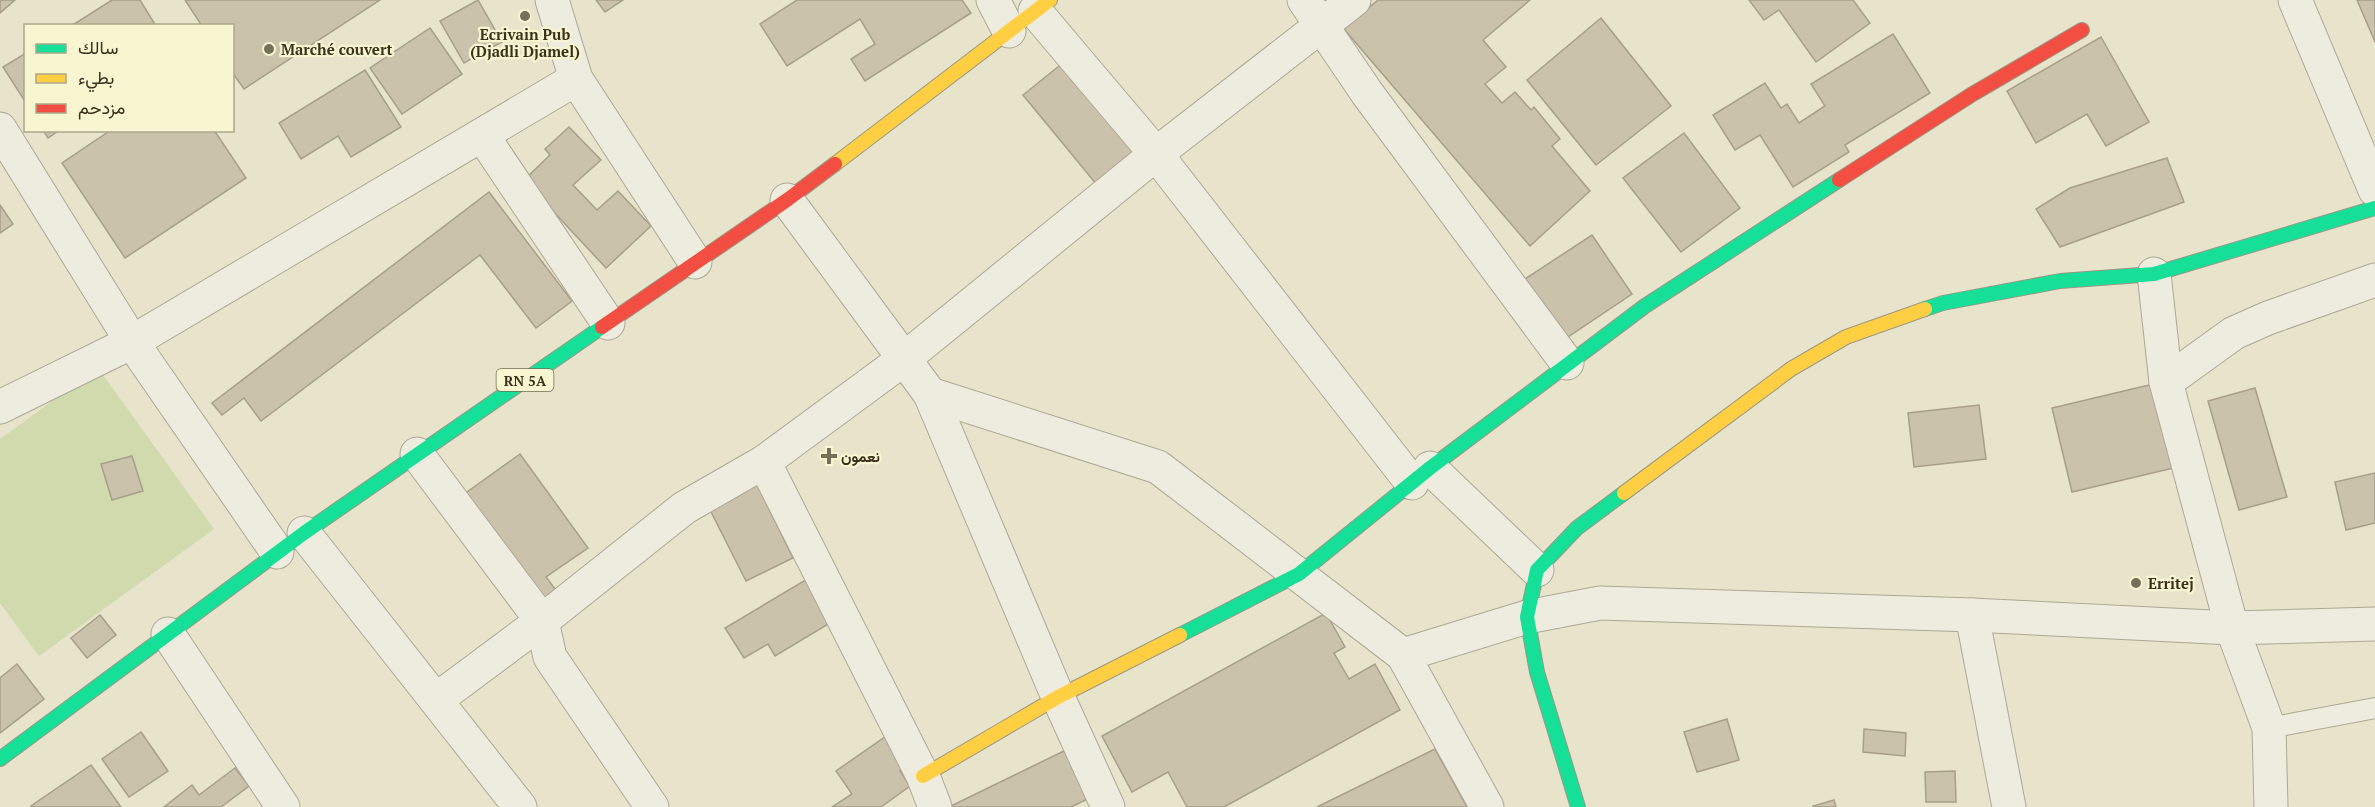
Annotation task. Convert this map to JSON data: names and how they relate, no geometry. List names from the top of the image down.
{
  "streets": {
    "street": ["RN 5A"]
  },
  "places": {
    "other": ["Ecrivain Pub (Djadli Djamel)", "Marché couvert", "Erritej"],
    "health": ["نعمون"]
  },
  "legend": ["سالك", "بطيء", "مزدحم"]
}
